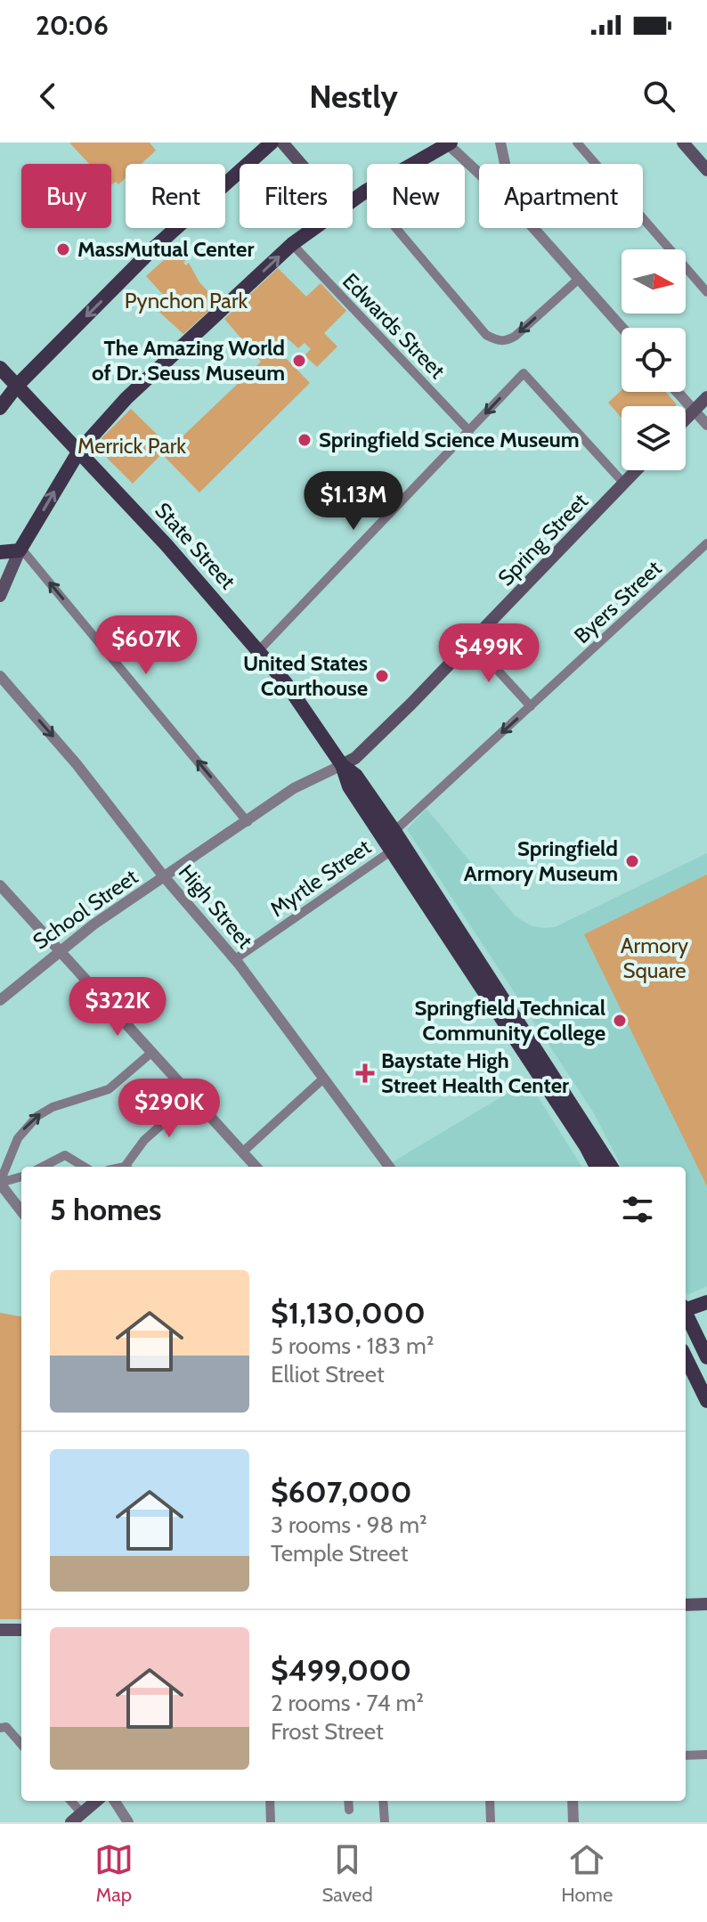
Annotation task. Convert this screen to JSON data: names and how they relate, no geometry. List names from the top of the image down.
{
  "streets": {
    "main road": ["Spring Street", "State Street"],
    "street": [
      "Edwards Street",
      "Byers Street",
      "Myrtle Street",
      "High Street",
      "School Street"
    ]
  },
  "crossings": [
    ["Spring Street", "State Street"],
    ["Spring Street", "School Street"],
    ["State Street", "Byers Street"],
    ["State Street", "Myrtle Street"],
    ["State Street", "School Street"],
    ["Myrtle Street", "High Street"],
    ["High Street", "School Street"]
  ],
  "one_way": ["Byers Street"],
  "parks": ["Pynchon Park", "Merrick Park", "Armory Square"],
  "places": {
    "other": [
      "MassMutual Center",
      "The Amazing World of Dr. Seuss Museum",
      "Springfield Science Museum",
      "United States Courthouse",
      "Springfield Armory Museum",
      "Springfield Technical Community College"
    ],
    "health": ["Baystate High Street Health Center"]
  },
  "north": "right",
  "page": {
    "status": "20:06",
    "header": "Nestly",
    "chip": [
      "Buy",
      "Rent",
      "Filters",
      "New",
      "Apartment"
    ],
    "price": [
      "$1.13M",
      "$607K",
      "$499K",
      "$322K",
      "$290K"
    ],
    "heading": "5 homes",
    "list": [
      {
        "name": "$1,130,000",
        "note": "5 rooms · 183 m² · Elliot Street"
      },
      {
        "name": "$607,000",
        "note": "3 rooms · 98 m² · Temple Street"
      },
      {
        "name": "$499,000",
        "note": "2 rooms · 74 m² · Frost Street"
      }
    ],
    "tabs": ["Map", "Saved", "Home"]
  }
}
